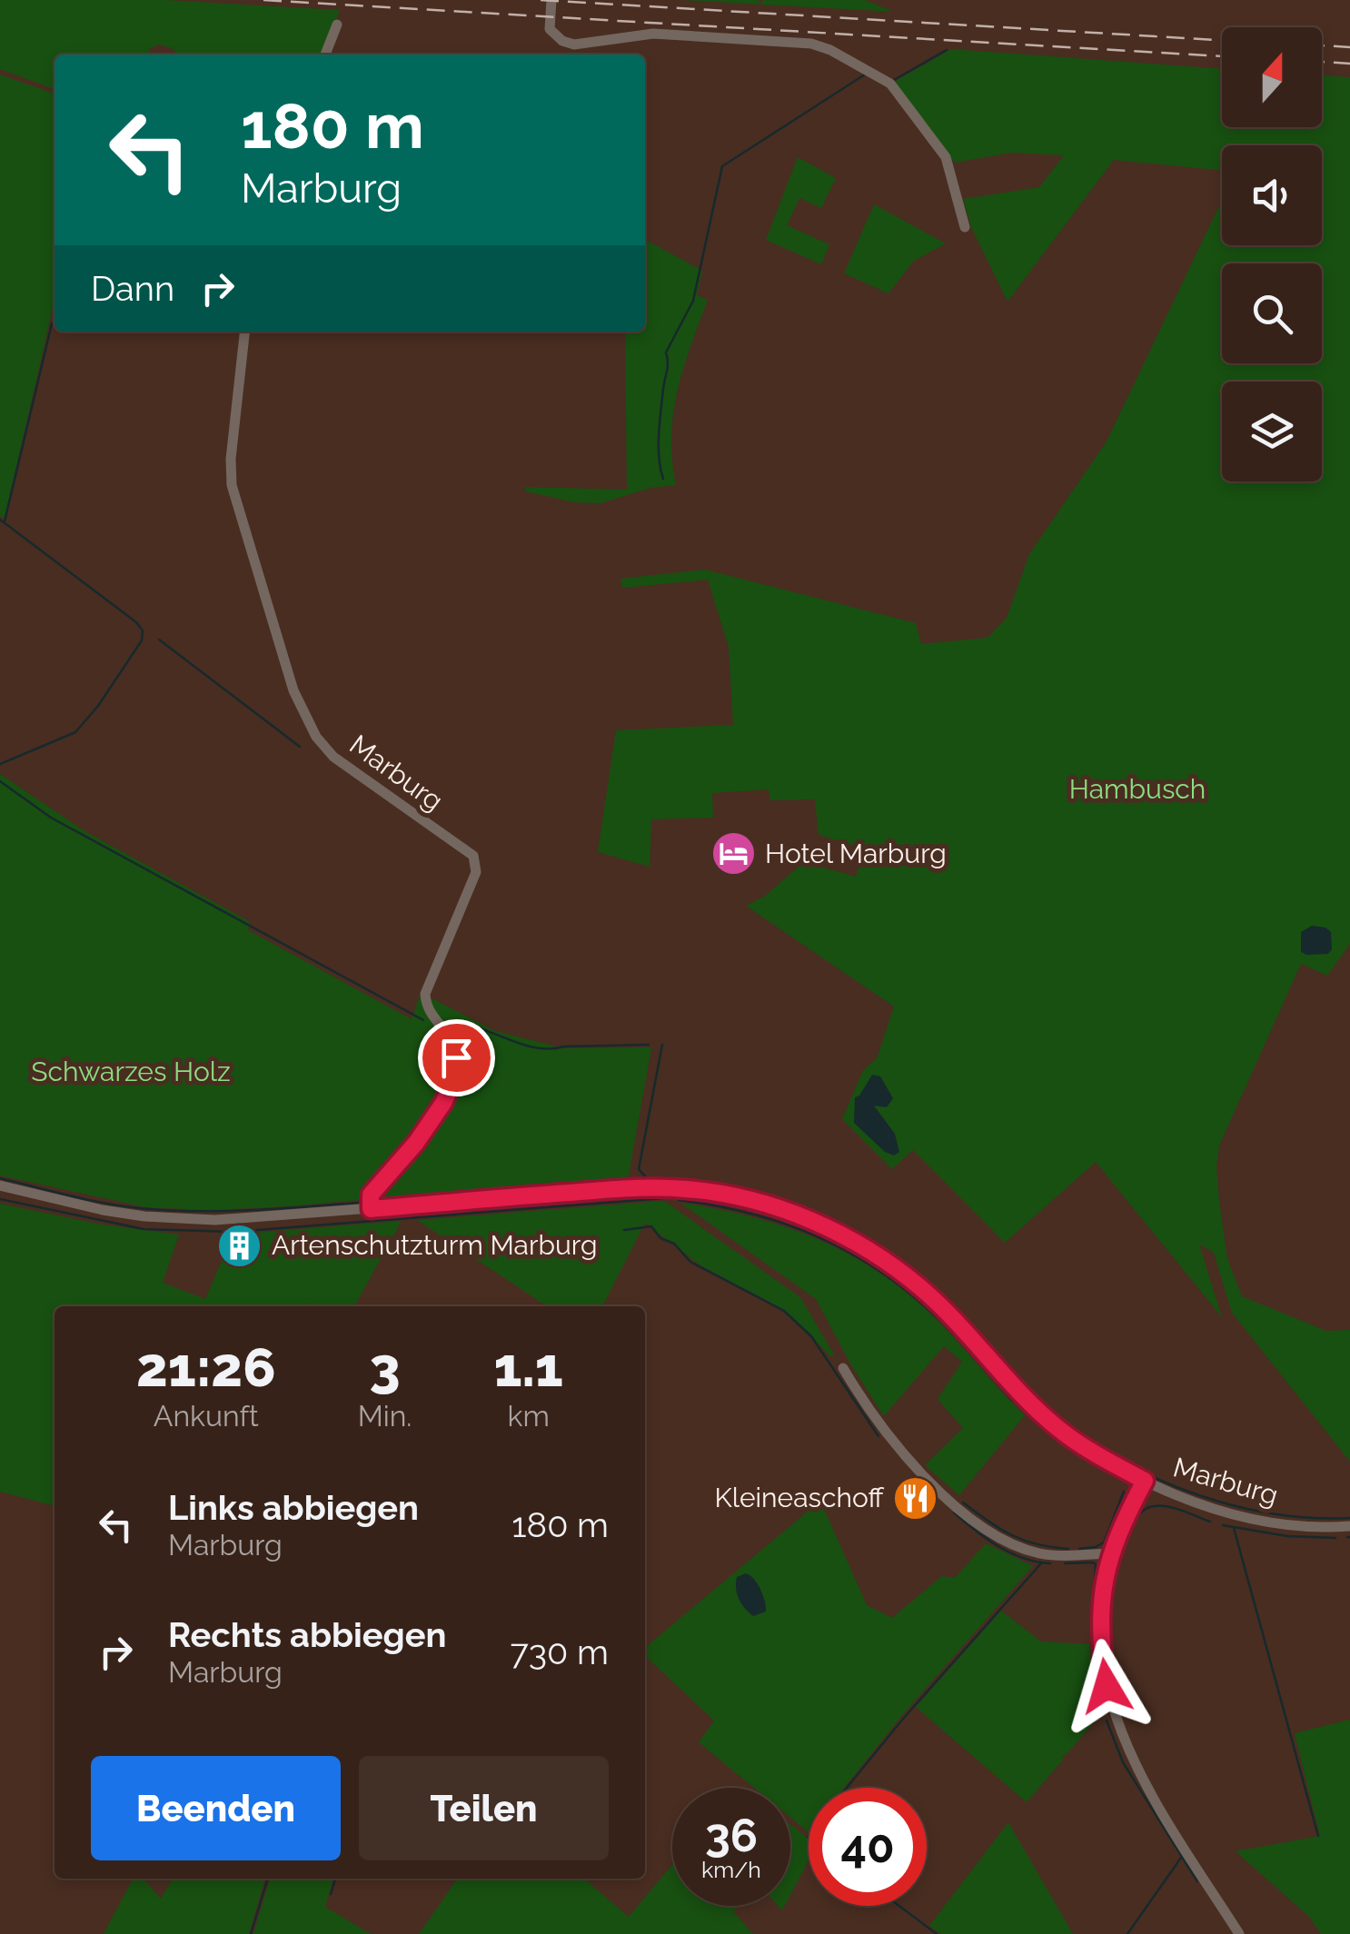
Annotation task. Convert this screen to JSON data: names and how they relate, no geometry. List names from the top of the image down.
{
  "streets": {
    "street": ["Marburg"]
  },
  "parks": ["Hambusch", "Schwarzes Holz"],
  "places": {
    "hotel": ["Hotel Marburg"],
    "building": ["Artenschutzturm Marburg"],
    "restaurant": ["Kleineaschoff"]
  },
  "north": "top",
  "page": {
    "turn": ["180 m", "Marburg"],
    "then": "Dann",
    "eta": [
      "21:26",
      "Ankunft",
      "3",
      "Min.",
      "1.1",
      "km"
    ],
    "list": [
      {
        "name": "Links abbiegen",
        "note": "Marburg",
        "value": "180 m"
      },
      {
        "name": "Rechts abbiegen",
        "note": "Marburg",
        "value": "730 m"
      }
    ],
    "buttons": ["Beenden", "Teilen"],
    "speed": "36 km/h",
    "limit": "40"
  }
}
